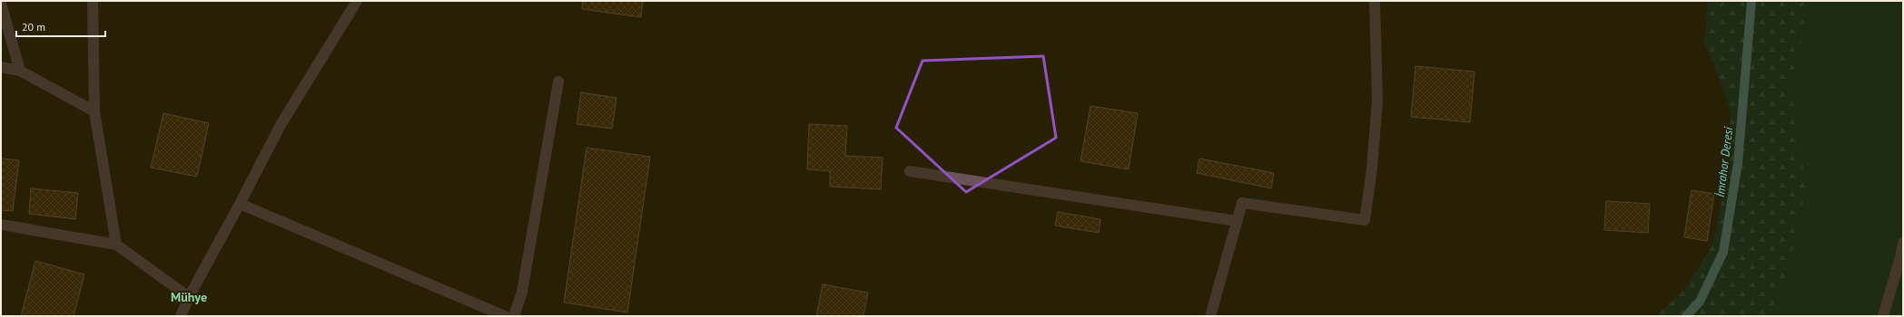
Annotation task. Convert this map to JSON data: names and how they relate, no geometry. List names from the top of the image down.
{
  "districts": ["Mühye"],
  "water": ["İmrahor Deresi"],
  "scale_bar": "20 m"
}
